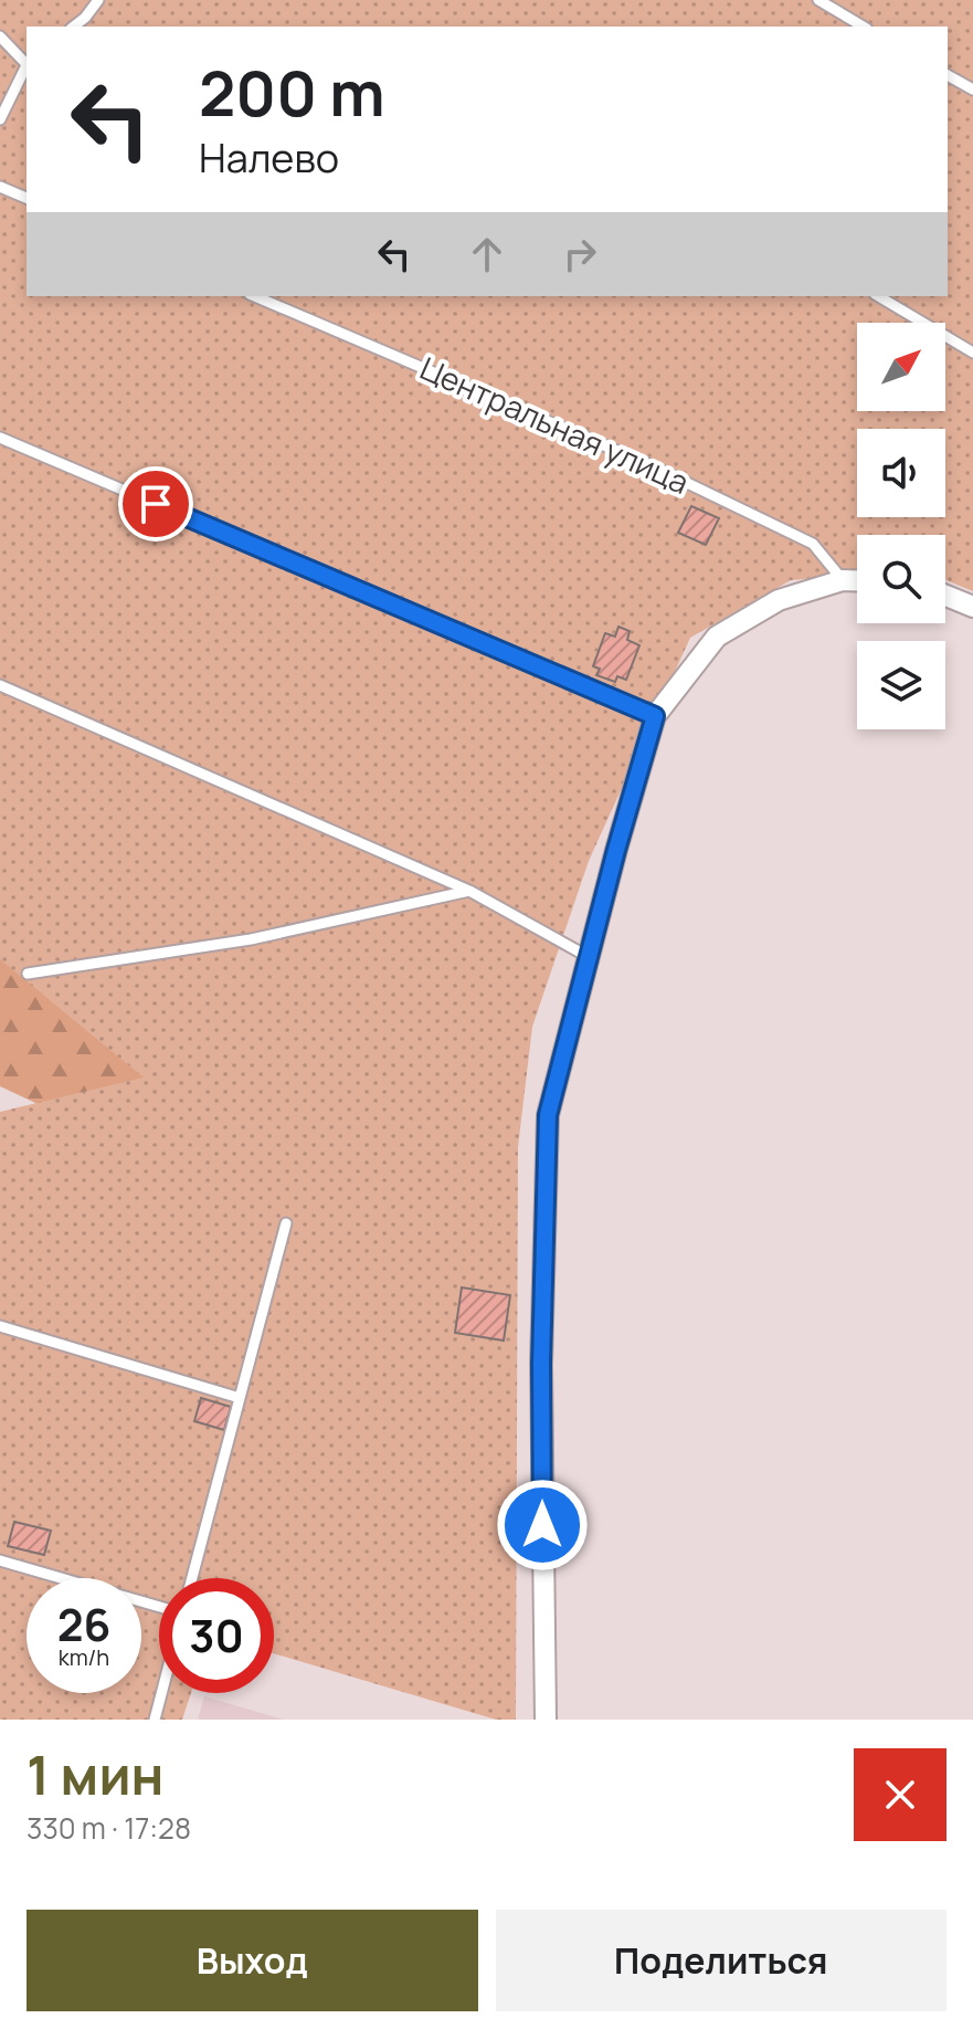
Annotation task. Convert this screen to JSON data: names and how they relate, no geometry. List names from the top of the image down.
{
  "streets": {
    "lane": ["Центральная улица"]
  },
  "north": "top right",
  "page": {
    "turn": ["200 m", "Налево"],
    "speed": "26 km/h",
    "limit": "30",
    "heading": ["1 мин", "330 m · 17:28"],
    "buttons": ["Выход", "Поделиться"]
  }
}
